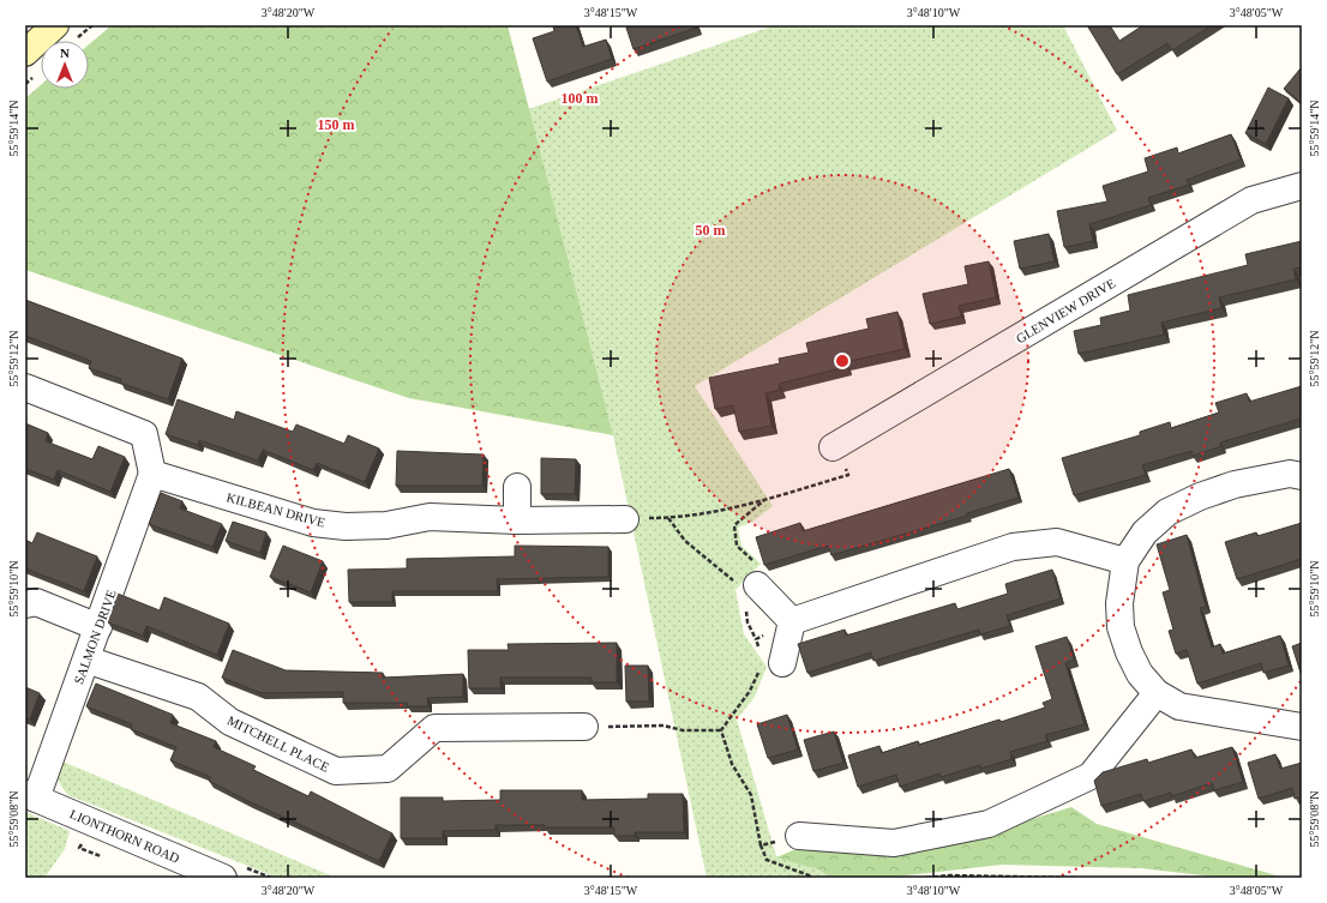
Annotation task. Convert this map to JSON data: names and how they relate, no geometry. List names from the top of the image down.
{
  "streets": {
    "street": [
      "GLENVIEW DRIVE",
      "KILBEAN DRIVE",
      "SALMON DRIVE",
      "MITCHELL PLACE",
      "LIONTHORN ROAD"
    ]
  },
  "crossings": [
    ["KILBEAN DRIVE", "SALMON DRIVE"],
    ["SALMON DRIVE", "MITCHELL PLACE"],
    ["SALMON DRIVE", "LIONTHORN ROAD"]
  ],
  "north": "top",
  "coordinates": [
    "3°48'20\"W",
    "3°48'15\"W",
    "3°48'10\"W",
    "3°48'05\"W",
    "55°59'14\"N",
    "55°59'12\"N",
    "55°59'10\"N",
    "55°59'08\"N"
  ],
  "rings": ["100 m", "150 m", "50 m"]
}
